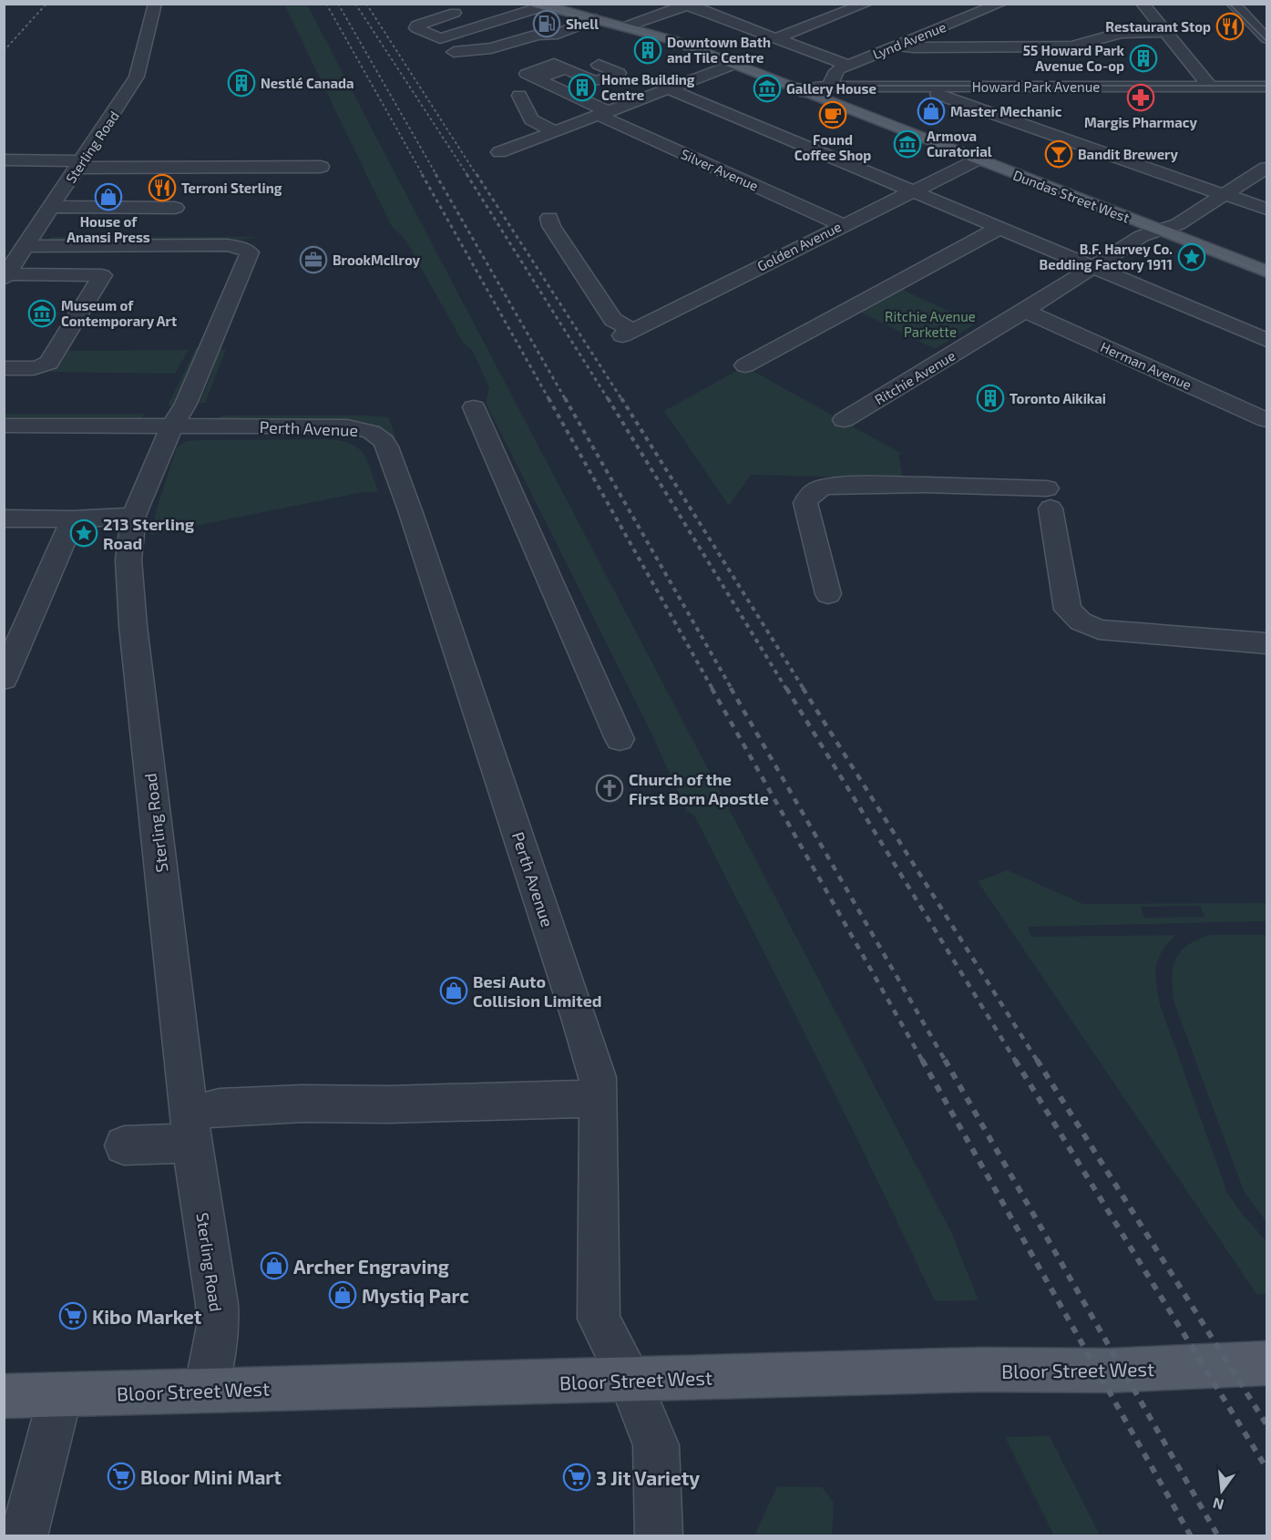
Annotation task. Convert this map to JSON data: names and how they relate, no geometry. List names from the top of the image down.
{
  "streets": {
    "main road": ["Dundas Street West", "Bloor Street West"],
    "street": [
      "Lynd Avenue",
      "Howard Park Avenue",
      "Sterling Road",
      "Silver Avenue",
      "Golden Avenue",
      "Herman Avenue",
      "Ritchie Avenue",
      "Perth Avenue"
    ]
  },
  "crossings": [
    ["Lynd Avenue", "Howard Park Avenue"],
    ["Howard Park Avenue", "Dundas Street West"],
    ["Sterling Road", "Perth Avenue"],
    ["Sterling Road", "Bloor Street West"],
    ["Silver Avenue", "Golden Avenue"],
    ["Dundas Street West", "Golden Avenue"],
    ["Dundas Street West", "Ritchie Avenue"],
    ["Herman Avenue", "Ritchie Avenue"],
    ["Perth Avenue", "Bloor Street West"]
  ],
  "parks": ["Ritchie Avenue Parkette"],
  "places": {
    "fuel station": ["Shell"],
    "restaurant": ["Restaurant Stop", "Terroni Sterling"],
    "building": [
      "Downtown Bath and Tile Centre",
      "55 Howard Park Avenue Co-op",
      "Nestlé Canada",
      "Home Building Centre",
      "Toronto Aikikai"
    ],
    "museum": ["Gallery House", "Armova Curatorial", "Museum of Contemporary Art"],
    "pharmacy": ["Margis Pharmacy"],
    "shop": [
      "Master Mechanic",
      "House of Anansi Press",
      "Besi Auto Collision Limited",
      "Archer Engraving",
      "Mystiq Parc"
    ],
    "cafe": ["Found Coffee Shop"],
    "bar": ["Bandit Brewery"],
    "place": ["B.F. Harvey Co. Bedding Factory 1911", "213 Sterling Road"],
    "office": ["BrookMcIlroy"],
    "church": ["Church of the First Born Apostle"],
    "supermarket": ["Kibo Market", "Bloor Mini Mart", "3 Jit Variety"]
  },
  "north": "bottom"
}
